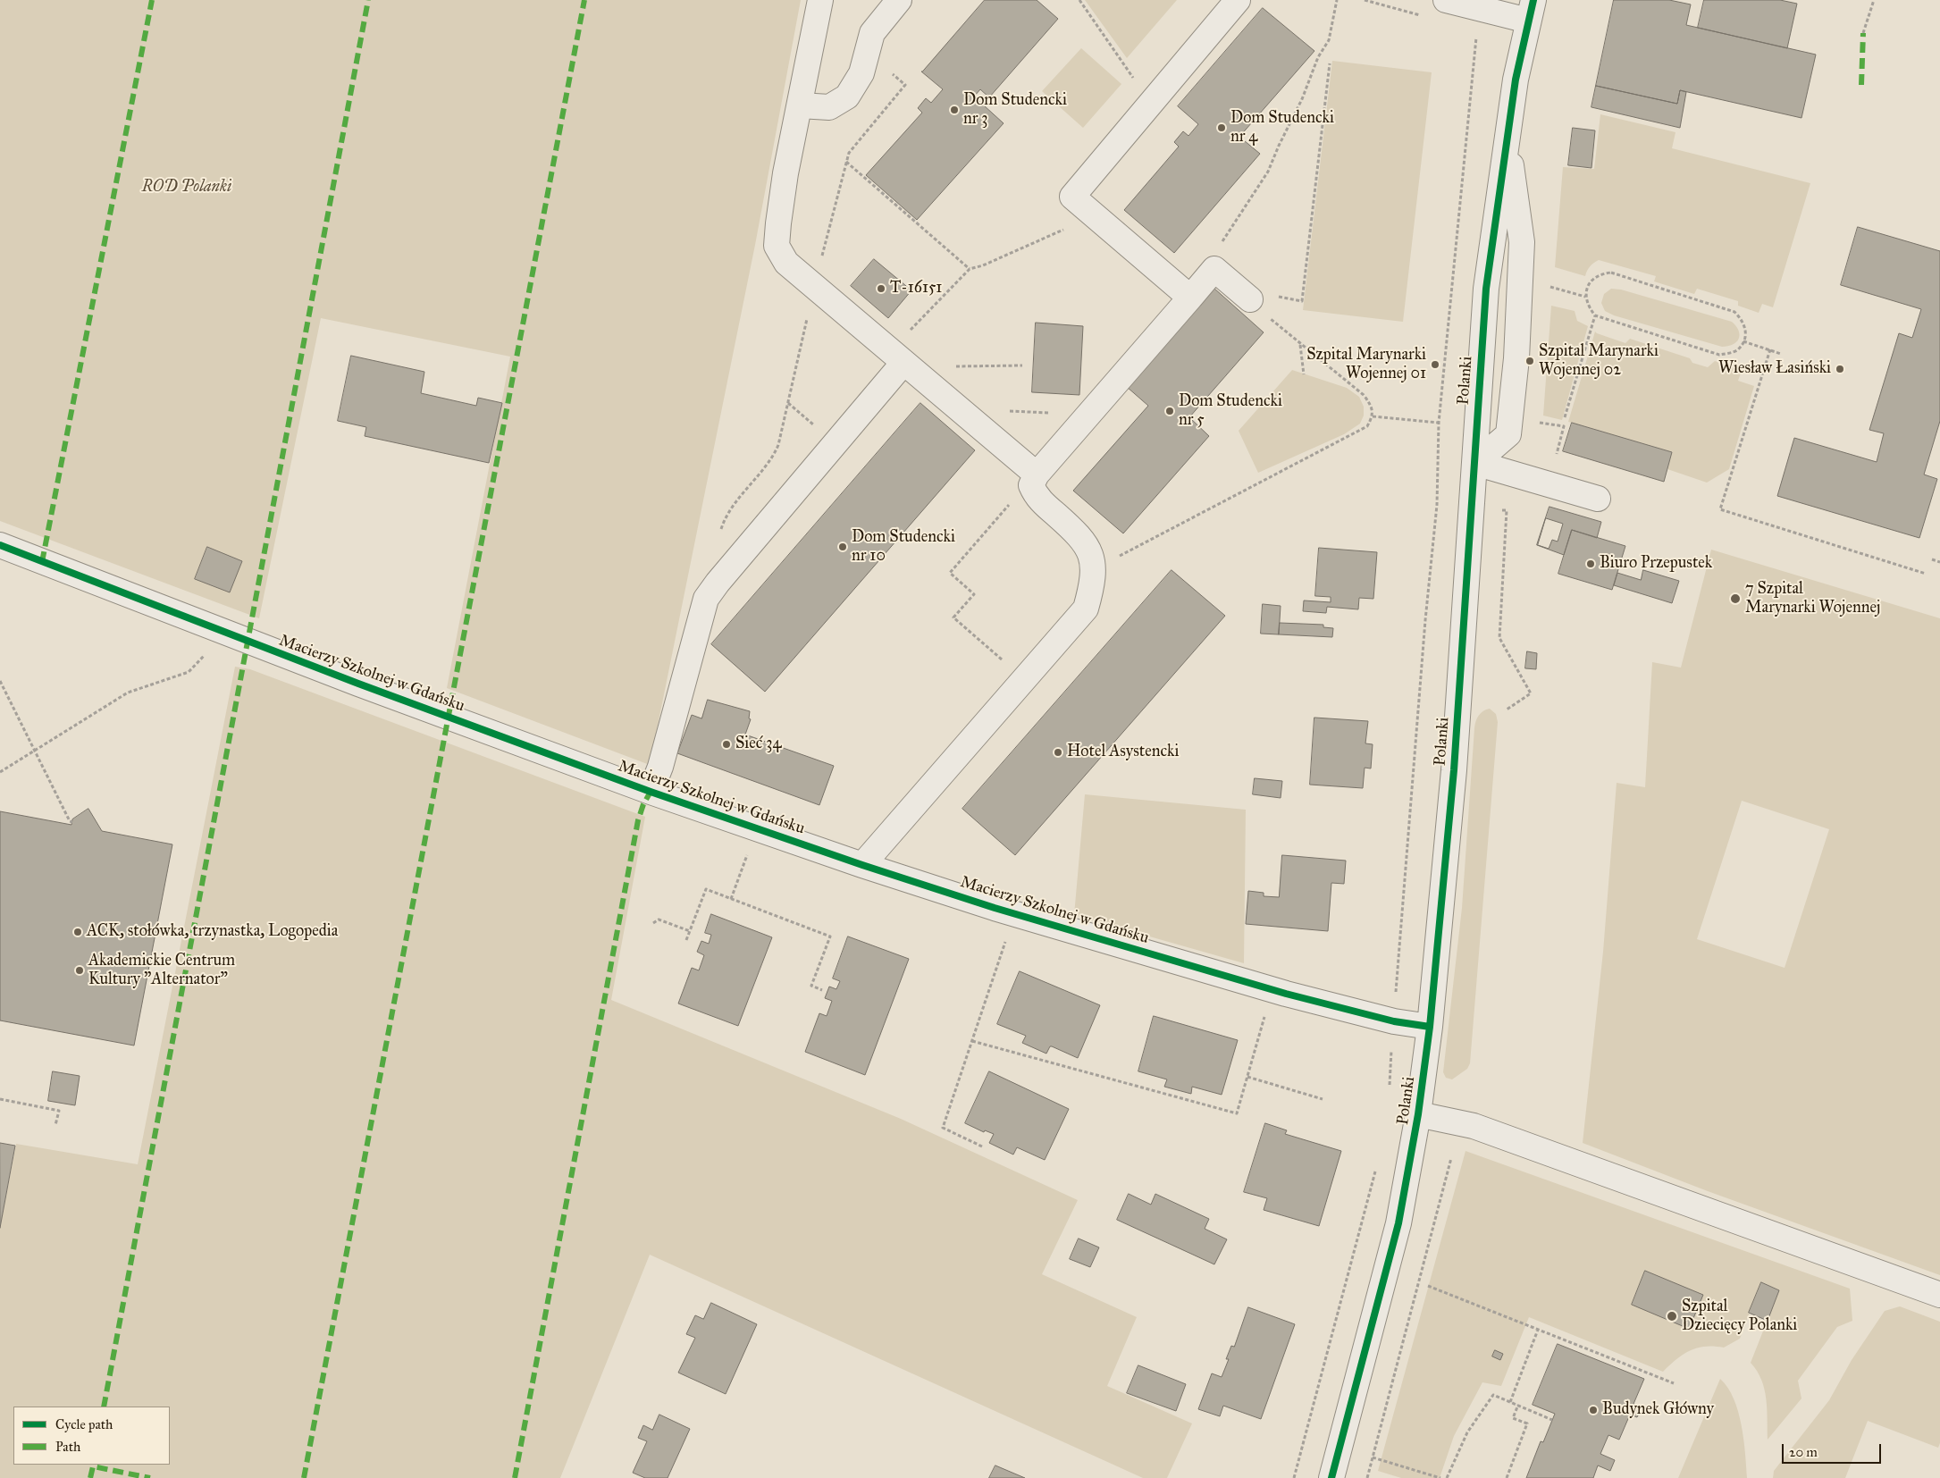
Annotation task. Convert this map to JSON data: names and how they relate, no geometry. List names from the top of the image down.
{
  "streets": {
    "street": ["Polanki", "Macierzy Szkolnej w Gdańsku"]
  },
  "crossings": [
    ["Polanki", "Macierzy Szkolnej w Gdańsku"]
  ],
  "parks": ["ROD Polanki"],
  "places": [
    "Dom Studencki nr 3",
    "Dom Studencki nr 4",
    "T-16151",
    "Szpital Marynarki Wojennej 02",
    "Szpital Marynarki Wojennej 01",
    "Wiesław Łasiński",
    "Dom Studencki nr 5",
    "Dom Studencki nr 10",
    "Biuro Przepustek",
    "7 Szpital Marynarki Wojennej",
    "Sieć 34",
    "Hotel Asystencki",
    "ACK, stołówka, trzynastka, Logopedia",
    "Akademickie Centrum Kultury \"Alternator\"",
    "Szpital Dziecięcy Polanki",
    "Budynek Główny"
  ],
  "legend": ["Cycle path", "Path"],
  "scale_bar": "20 m"
}
